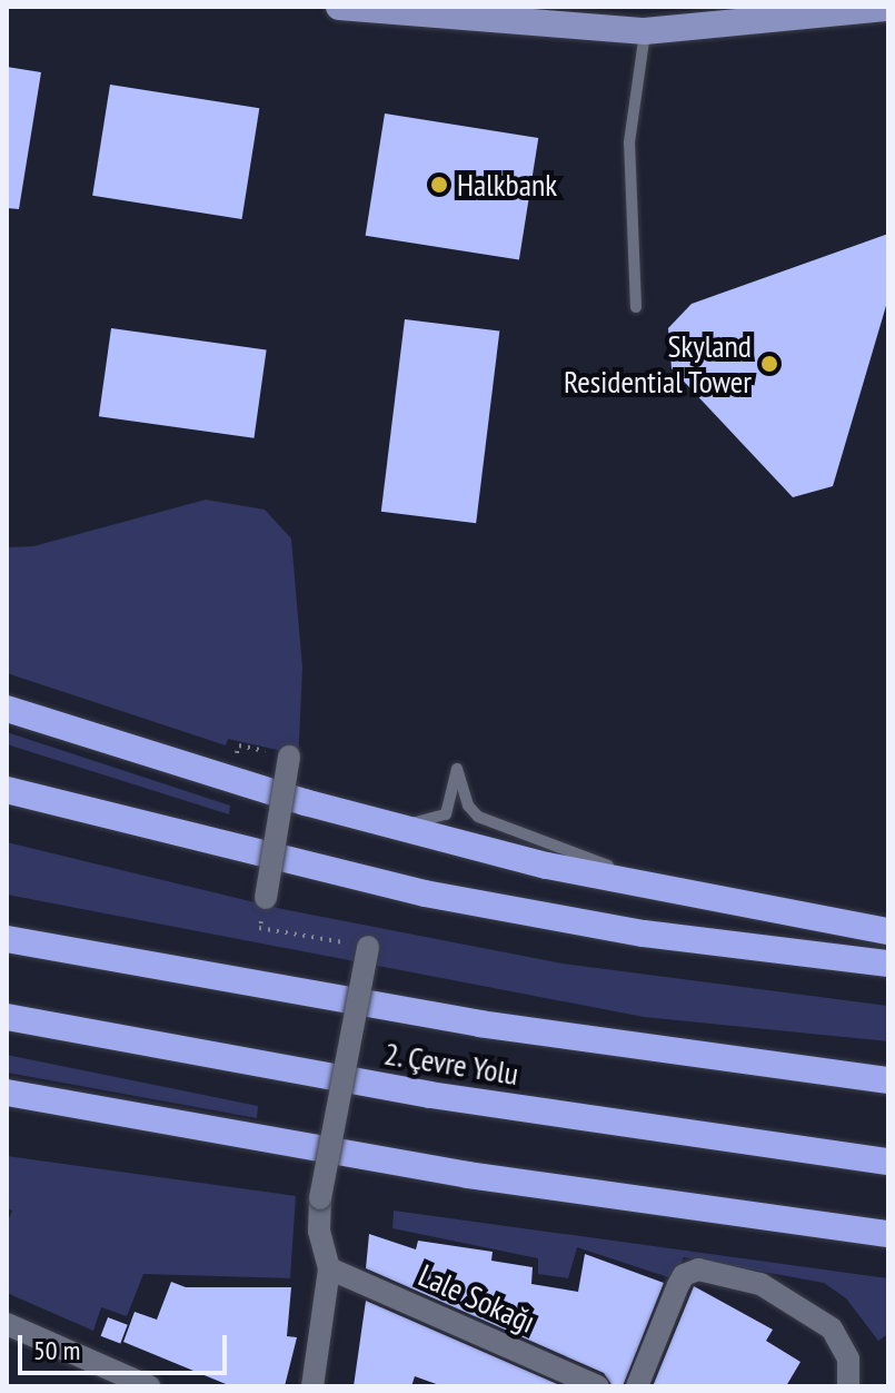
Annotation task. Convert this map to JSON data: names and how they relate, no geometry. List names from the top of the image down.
{
  "streets": {
    "highway": ["2. Çevre Yolu"],
    "street": ["Lale Sokağı"]
  },
  "places": ["Halkbank", "Skyland Residential Tower"],
  "scale_bar": "50 m"
}
